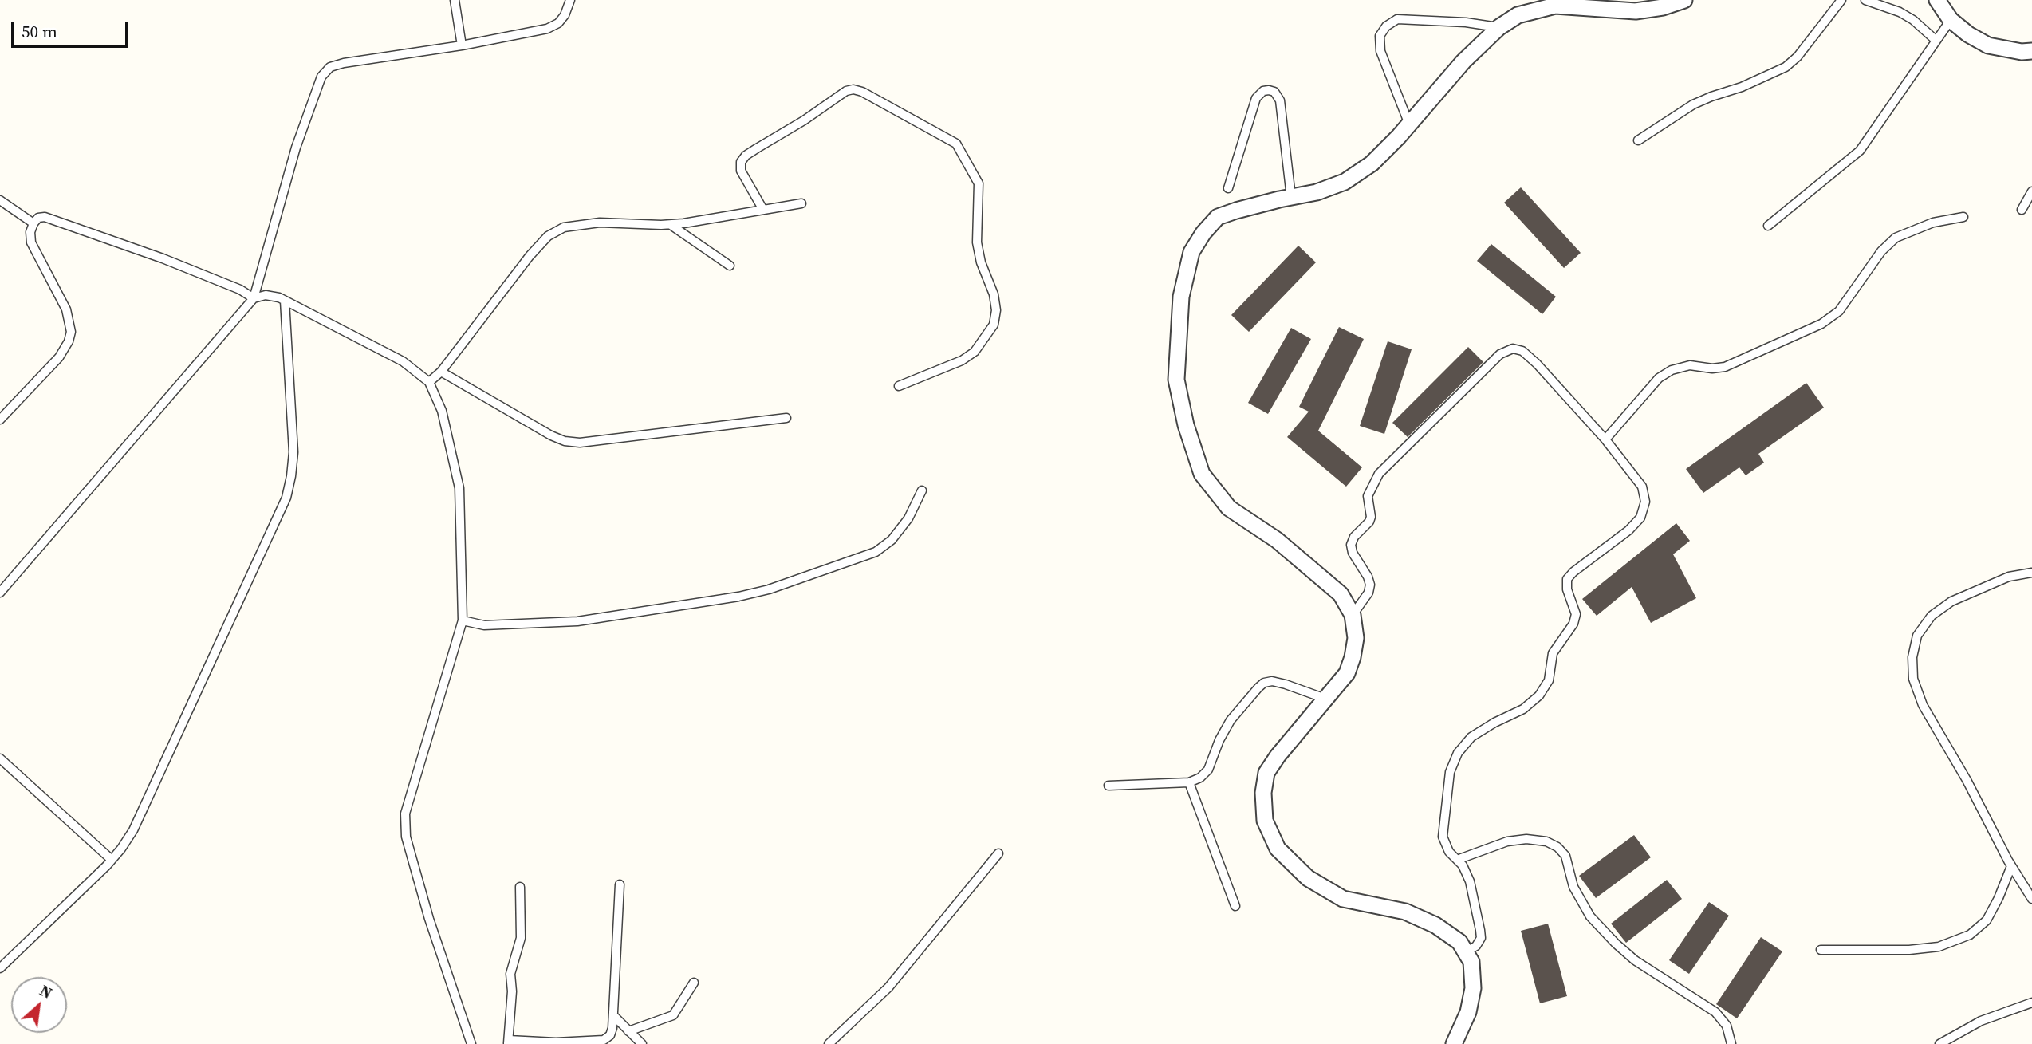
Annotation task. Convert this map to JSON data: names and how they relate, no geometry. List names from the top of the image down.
{
  "scale_bar": "50 m",
  "north": "top right"
}
